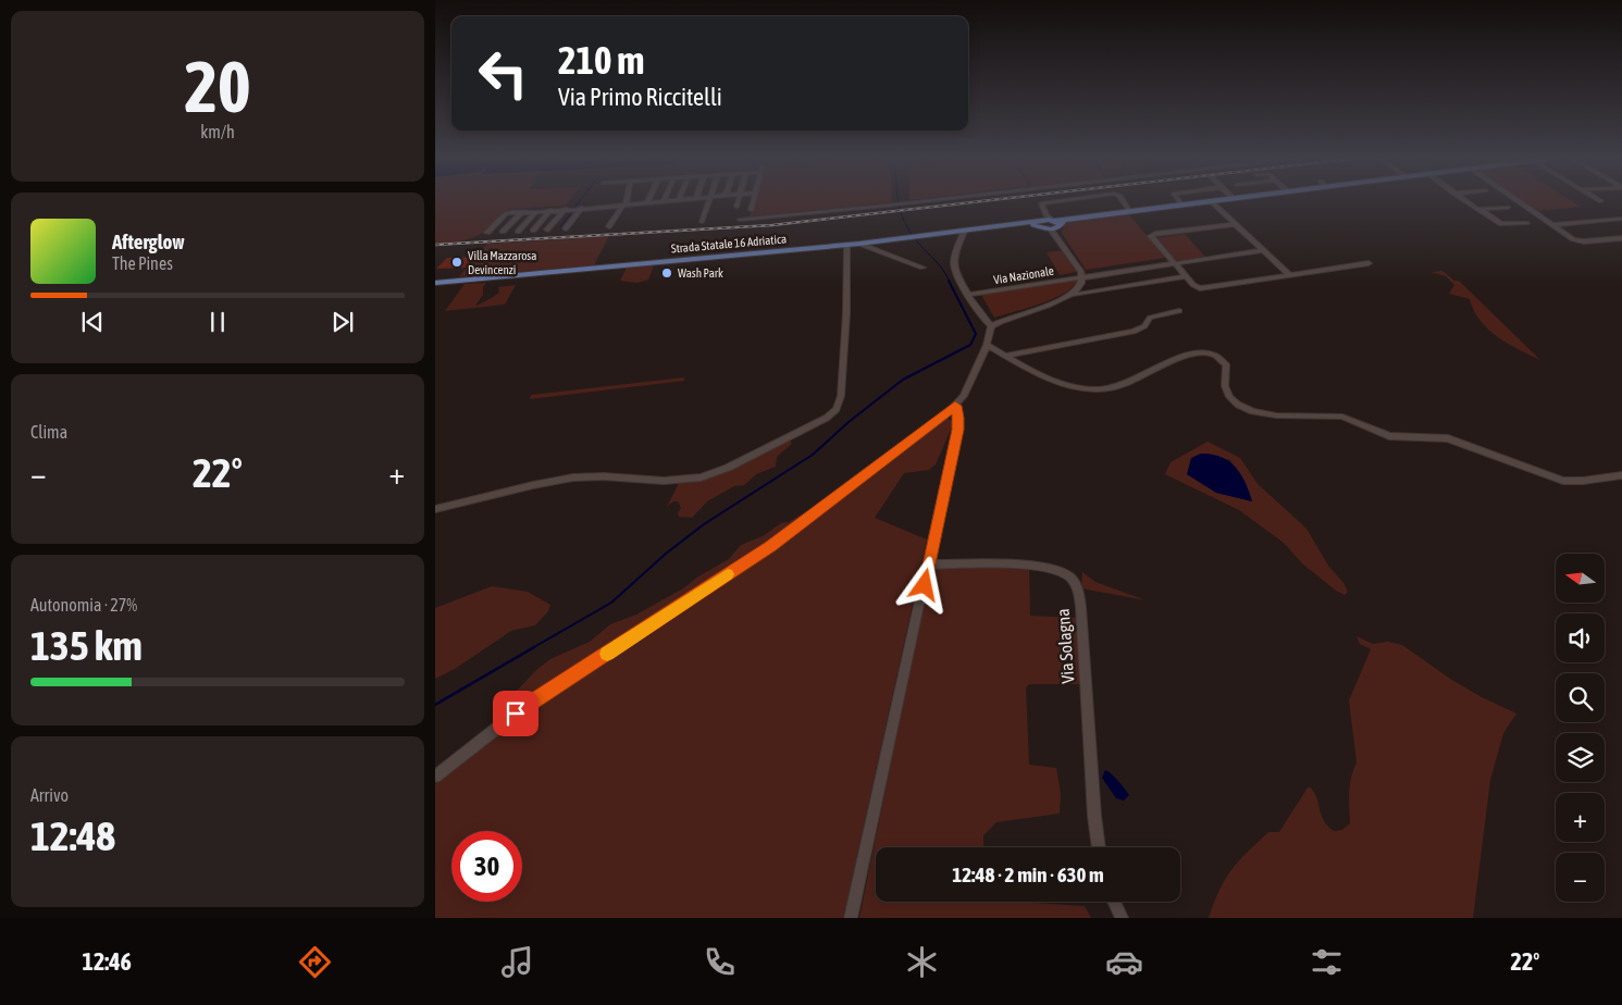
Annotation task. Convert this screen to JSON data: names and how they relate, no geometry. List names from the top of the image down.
{
  "streets": {
    "main road": ["Strada Statale 16 Adriatica"],
    "street": ["Via Nazionale", "Via Solagna"]
  },
  "crossings": [
    ["Strada Statale 16 Adriatica", "Via Nazionale"]
  ],
  "places": ["Villa Mazzarosa Devincenzi", "Wash Park"],
  "north": "left",
  "page": {
    "tile": [
      ["20", "km/h"],
      "Clima",
      ["Autonomia · 27%", "135 km"],
      ["Arrivo", "12:48"]
    ],
    "turn": ["210 m", "Via Primo Riccitelli"],
    "song": ["Afterglow", "The Pines"],
    "heat": ["−", "22°", "+"],
    "map_buttons": ["+", "−"],
    "limit": "30",
    "trip": "12:48 · 2 min · 630 m",
    "tabs": ["12:46", "22°"]
  }
}
